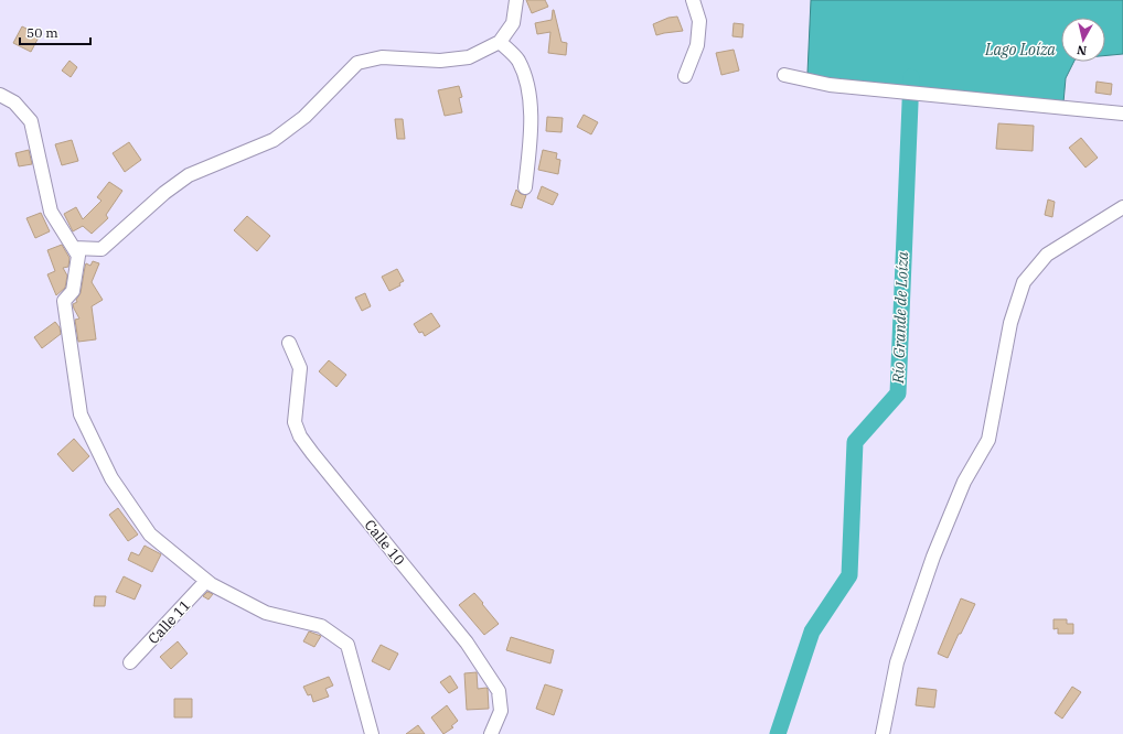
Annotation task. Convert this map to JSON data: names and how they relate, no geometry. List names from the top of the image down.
{
  "streets": {
    "street": ["Calle 10", "Calle 11"]
  },
  "water": ["Lago Loíza", "Río Grande de Loíza"],
  "scale_bar": "50 m",
  "north": "bottom"
}
